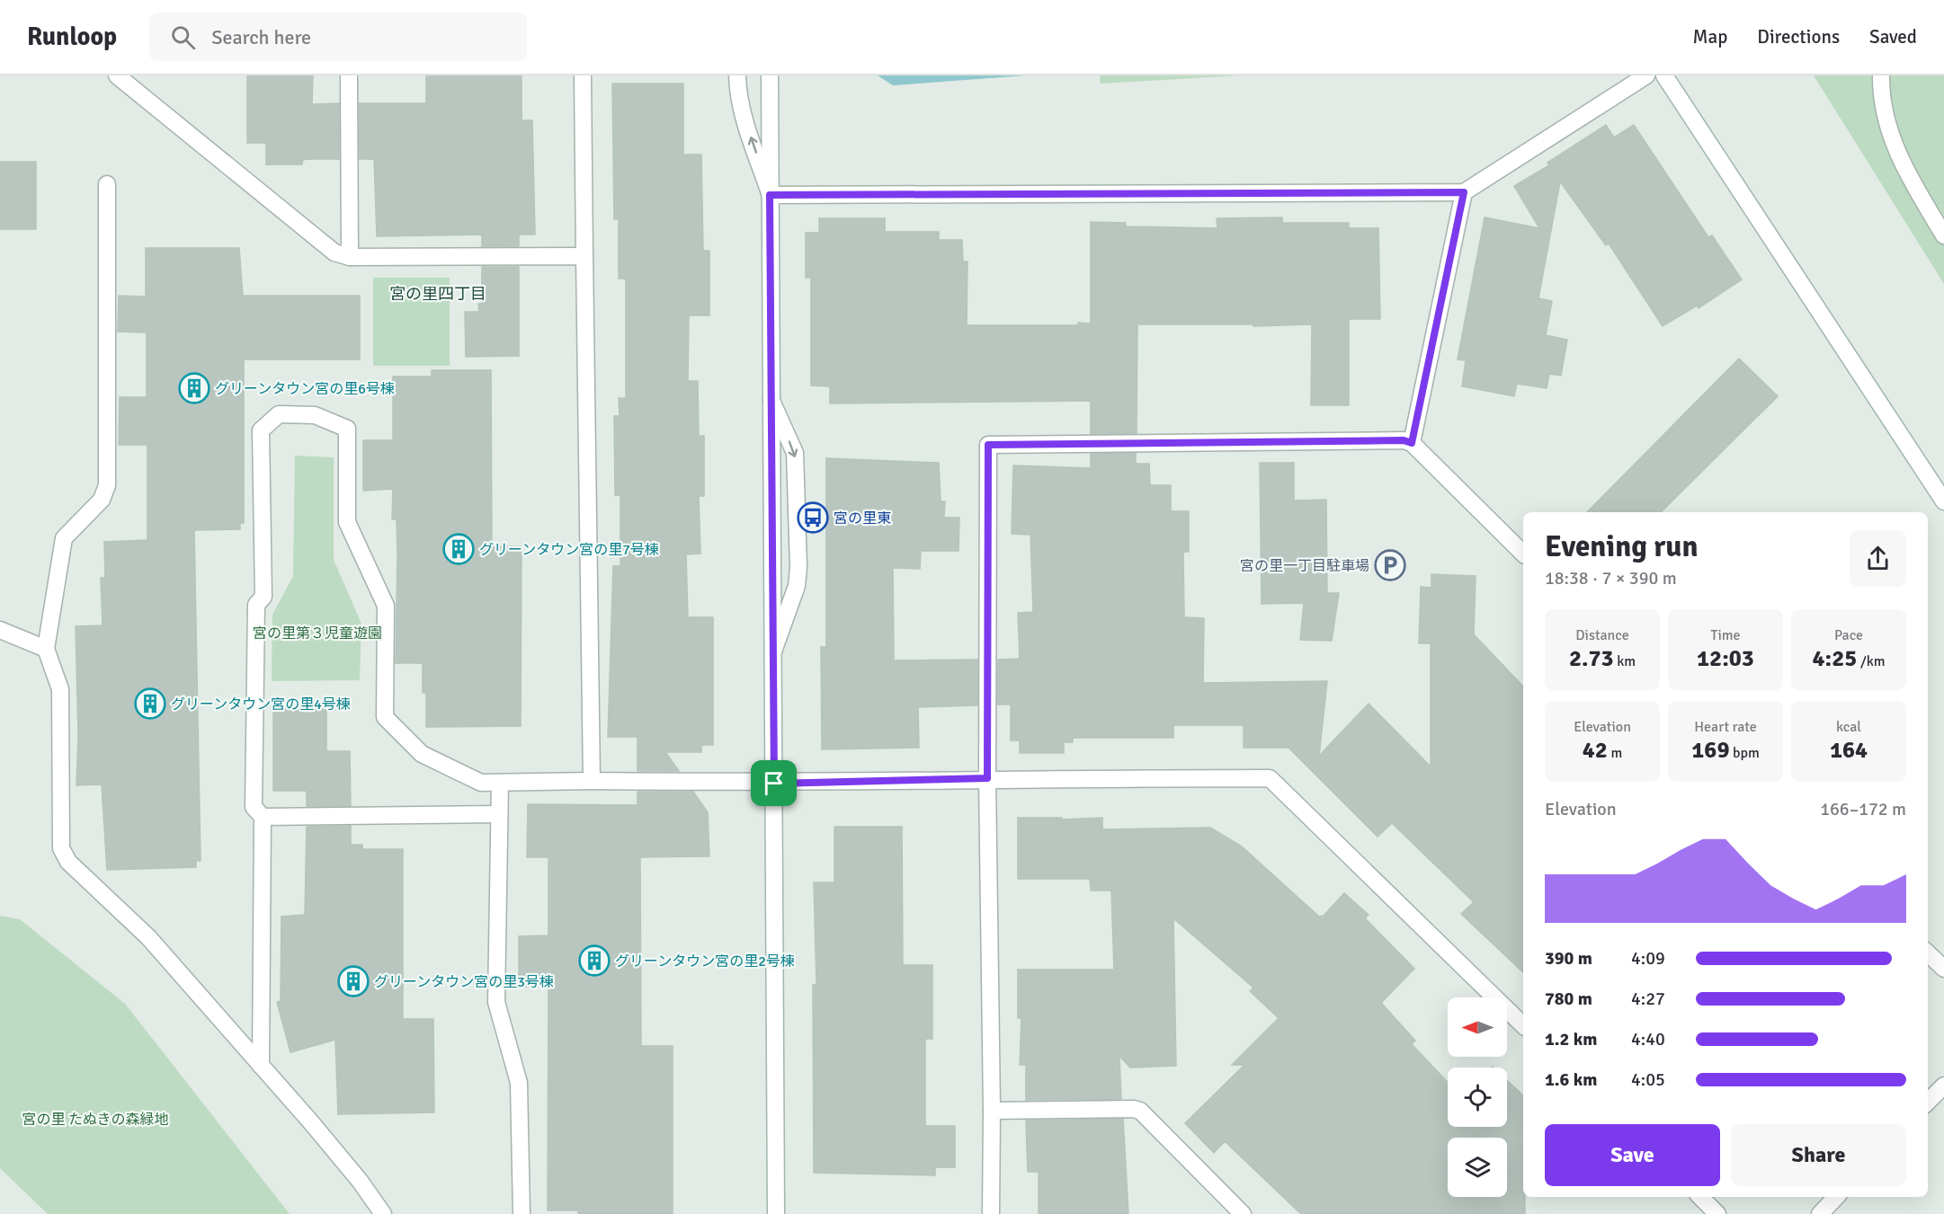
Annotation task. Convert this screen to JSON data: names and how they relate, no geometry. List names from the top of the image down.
{
  "districts": ["宮の里四丁目"],
  "parks": ["宮の里第３児童遊園", "宮の里 たぬきの森緑地"],
  "places": {
    "building": [
      "グリーンタウン宮の里6号棟",
      "グリーンタウン宮の里7号棟",
      "グリーンタウン宮の里4号棟",
      "グリーンタウン宮の里2号棟",
      "グリーンタウン宮の里3号棟"
    ],
    "bus stop": ["宮の里東"],
    "parking": ["宮の里一丁目駐車場"]
  },
  "north": "left",
  "page": {
    "header": "Runloop",
    "search": "Search here",
    "nav": ["Map", "Directions", "Saved"],
    "heading": ["Evening run", "18:38 · 7 × 390 m"],
    "stats": [
      ["Distance", "2.73 km"],
      ["Time", "12:03"],
      ["Pace", "4:25 /km"],
      ["Elevation", "42 m"],
      ["Heart rate", "169 bpm"],
      ["kcal", "164"]
    ],
    "chart": ["Elevation", "166–172 m"],
    "list": [
      {
        "name": "390 m",
        "note": "4:09"
      },
      {
        "name": "780 m",
        "note": "4:27"
      },
      {
        "name": "1.2 km",
        "note": "4:40"
      },
      {
        "name": "1.6 km",
        "note": "4:05"
      }
    ],
    "buttons": ["Save", "Share"]
  }
}
